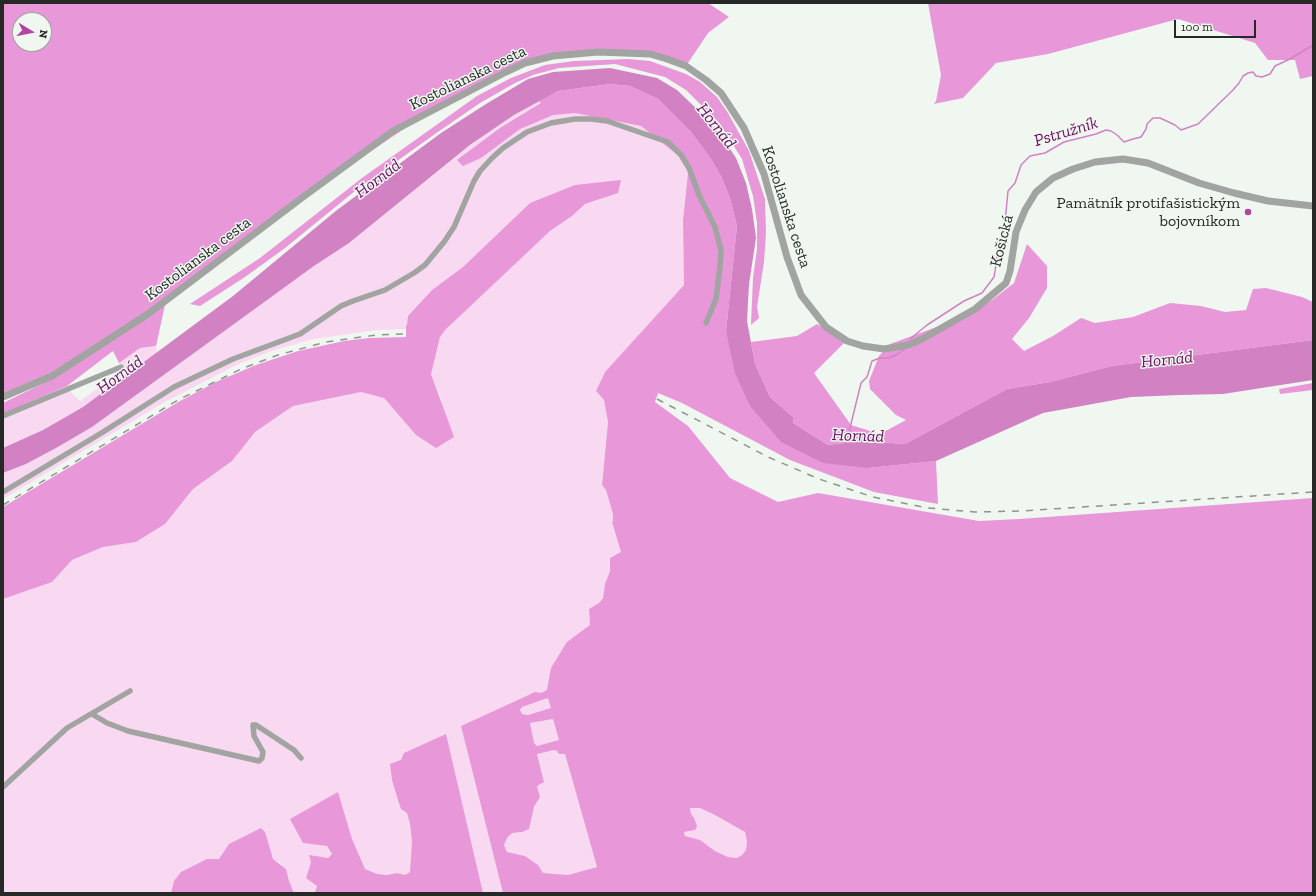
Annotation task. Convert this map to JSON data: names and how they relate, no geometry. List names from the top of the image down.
{
  "streets": {
    "street": ["Kostolianska cesta", "Košická"]
  },
  "crossings": [
    ["Kostolianska cesta", "Košická"]
  ],
  "water": ["Hornád", "Pstružník"],
  "places": ["Pamätník protifašistickým bojovníkom"],
  "scale_bar": "100 m",
  "north": "right"
}
